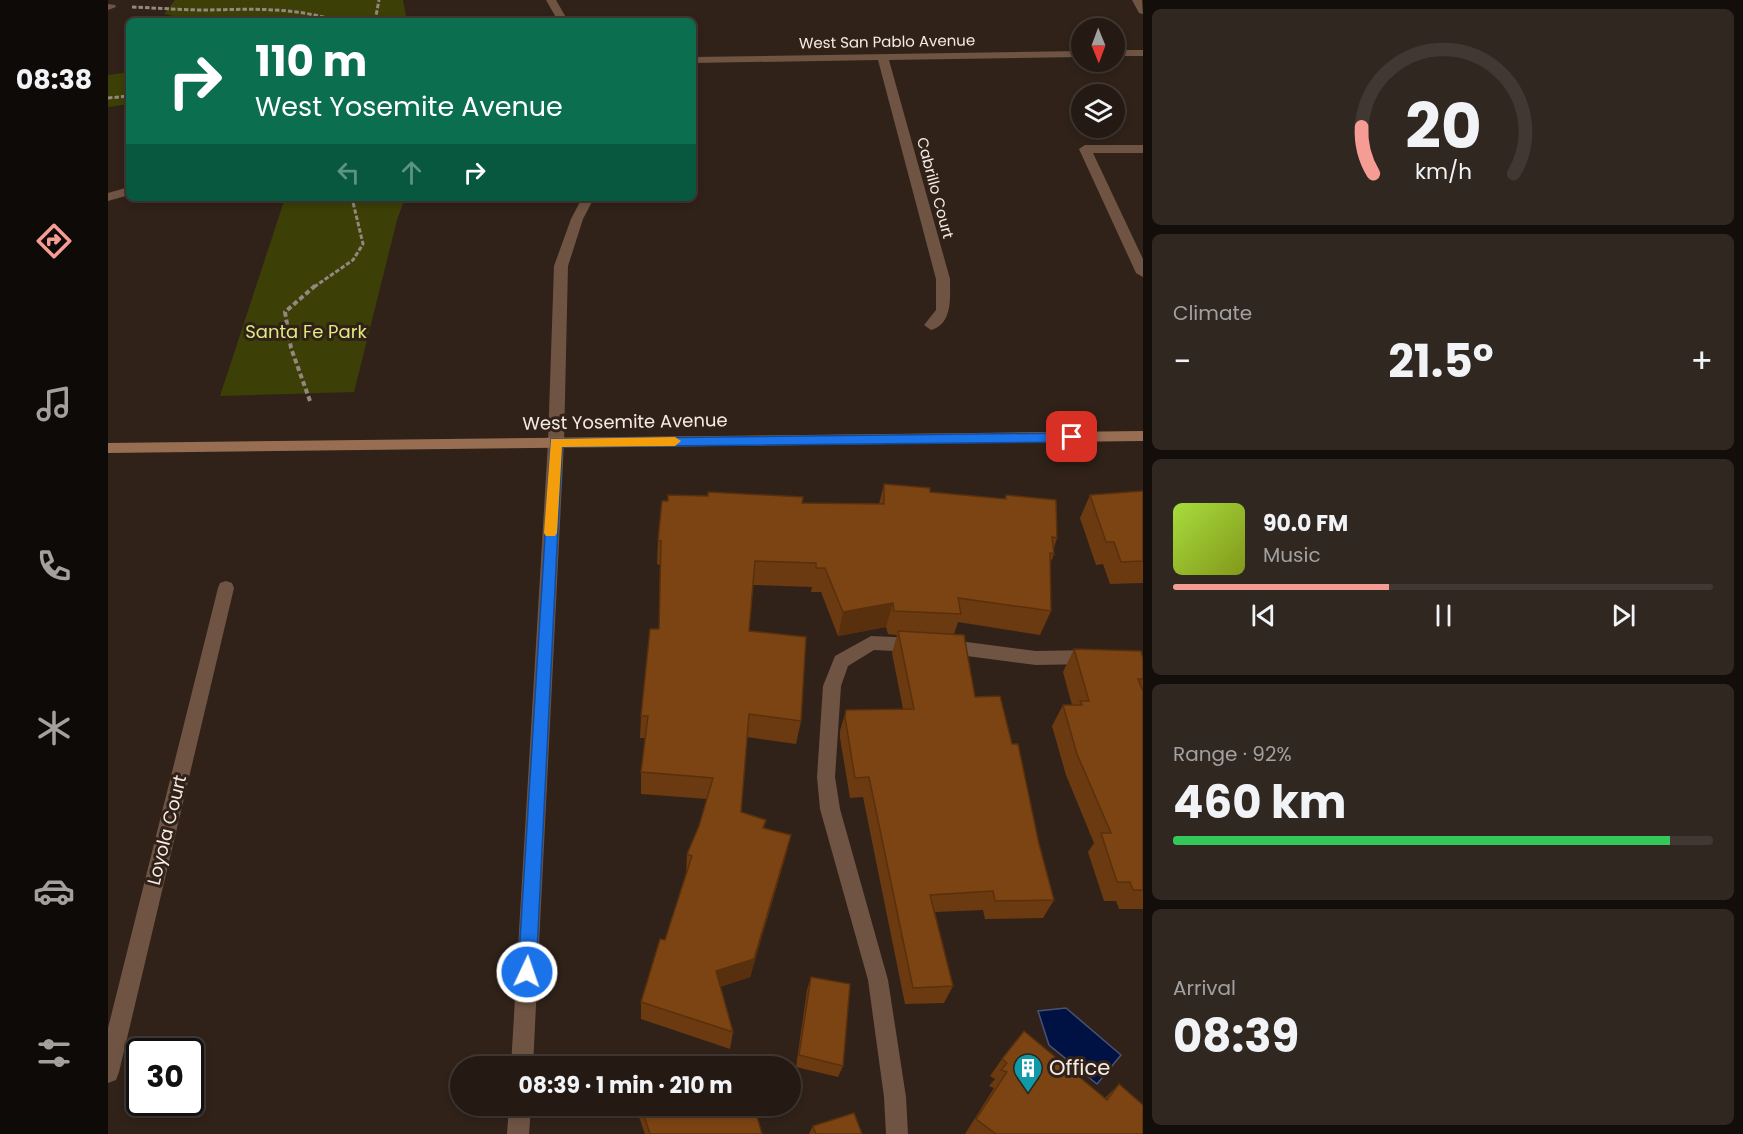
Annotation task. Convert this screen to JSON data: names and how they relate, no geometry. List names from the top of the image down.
{
  "streets": {
    "main road": ["West Yosemite Avenue"],
    "street": ["West San Pablo Avenue", "Cabrillo Court", "Loyola Court"]
  },
  "crossings": [
    ["West San Pablo Avenue", "Cabrillo Court"]
  ],
  "parks": ["Santa Fe Park"],
  "places": {
    "building": ["Office"]
  },
  "north": "bottom",
  "page": {
    "tabs": "08:38",
    "turn": ["110 m", "West Yosemite Avenue"],
    "tile": [
      "Climate",
      ["Range · 92%", "460 km"],
      ["Arrival", "08:39"]
    ],
    "heat": ["−", "21.5°", "+"],
    "song": ["90.0 FM", "Music"],
    "limit": "30",
    "trip": "08:39 · 1 min · 210 m",
    "gauge": ["20", "km/h"]
  }
}
